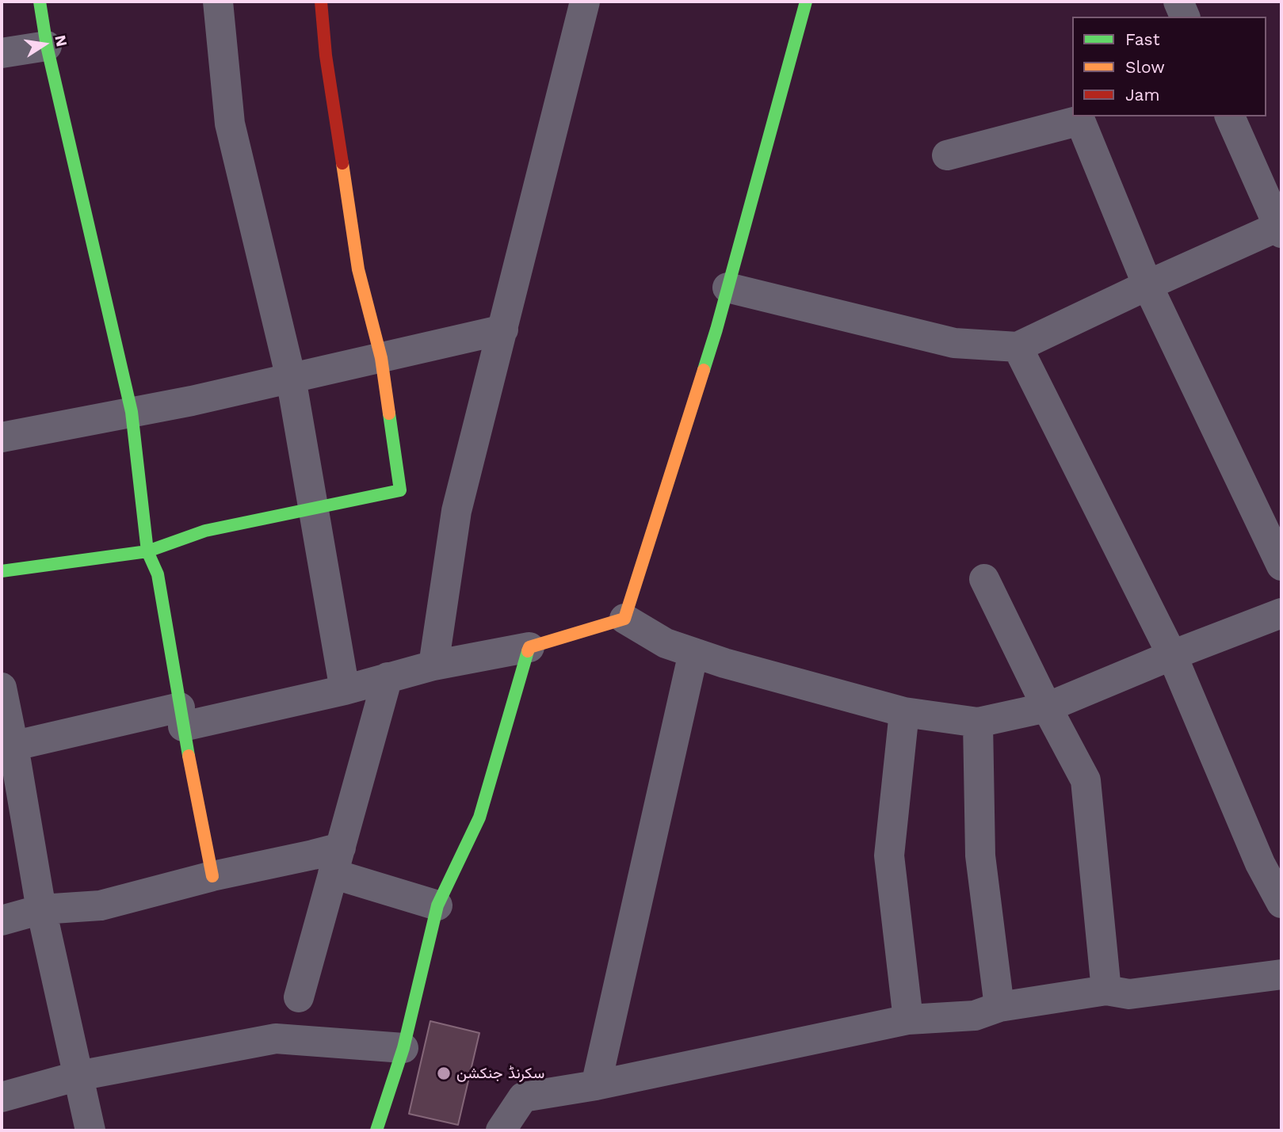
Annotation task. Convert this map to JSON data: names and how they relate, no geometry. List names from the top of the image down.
{
  "places": ["سکرنڈ جنکشن"],
  "legend": ["Fast", "Slow", "Jam"],
  "north": "right"
}
